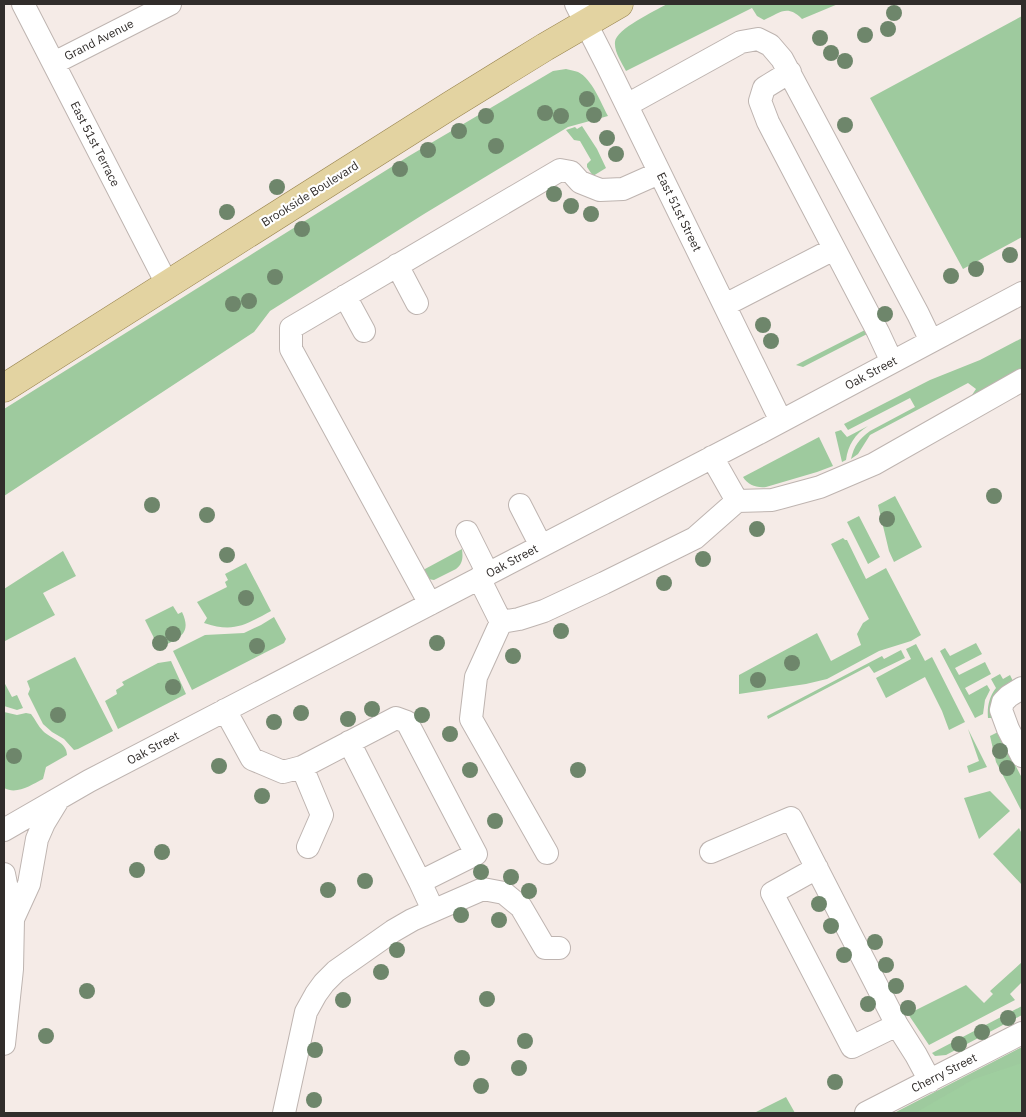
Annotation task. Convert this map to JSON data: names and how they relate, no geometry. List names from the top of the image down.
{
  "streets": {
    "main road": ["Brookside Boulevard"],
    "street": [
      "Grand Avenue",
      "East 51st Terrace",
      "East 51st Street",
      "Oak Street",
      "Cherry Street"
    ]
  },
  "crossings": [
    ["Grand Avenue", "East 51st Terrace"],
    ["East 51st Terrace", "Brookside Boulevard"],
    ["Brookside Boulevard", "East 51st Street"],
    ["East 51st Street", "Oak Street"]
  ]
}
